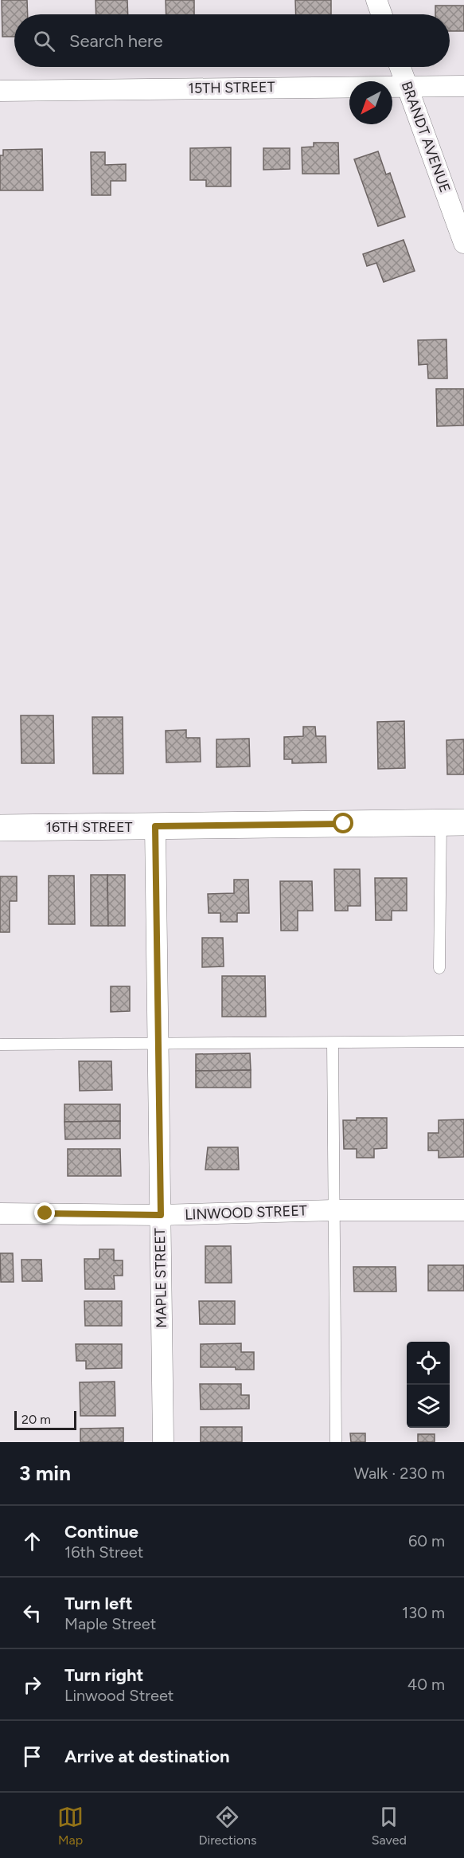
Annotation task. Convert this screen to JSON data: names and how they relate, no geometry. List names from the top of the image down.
{
  "streets": {
    "street": [
      "15TH STREET",
      "BRANDT AVENUE",
      "16TH STREET",
      "LINWOOD STREET",
      "MAPLE STREET"
    ]
  },
  "crossings": [
    ["15TH STREET", "BRANDT AVENUE"],
    ["16TH STREET", "MAPLE STREET"],
    ["LINWOOD STREET", "MAPLE STREET"]
  ],
  "scale_bar": "20 m",
  "north": "bottom left",
  "page": {
    "search": "Search here",
    "scale": "20 m",
    "heading": ["3 min", "Walk · 230 m"],
    "list": [
      ["Continue", "16th Street", "60 m"],
      ["Turn left", "Maple Street", "130 m"],
      ["Turn right", "Linwood Street", "40 m"],
      "Arrive at destination"
    ],
    "nav": ["Map", "Directions", "Saved"]
  }
}
